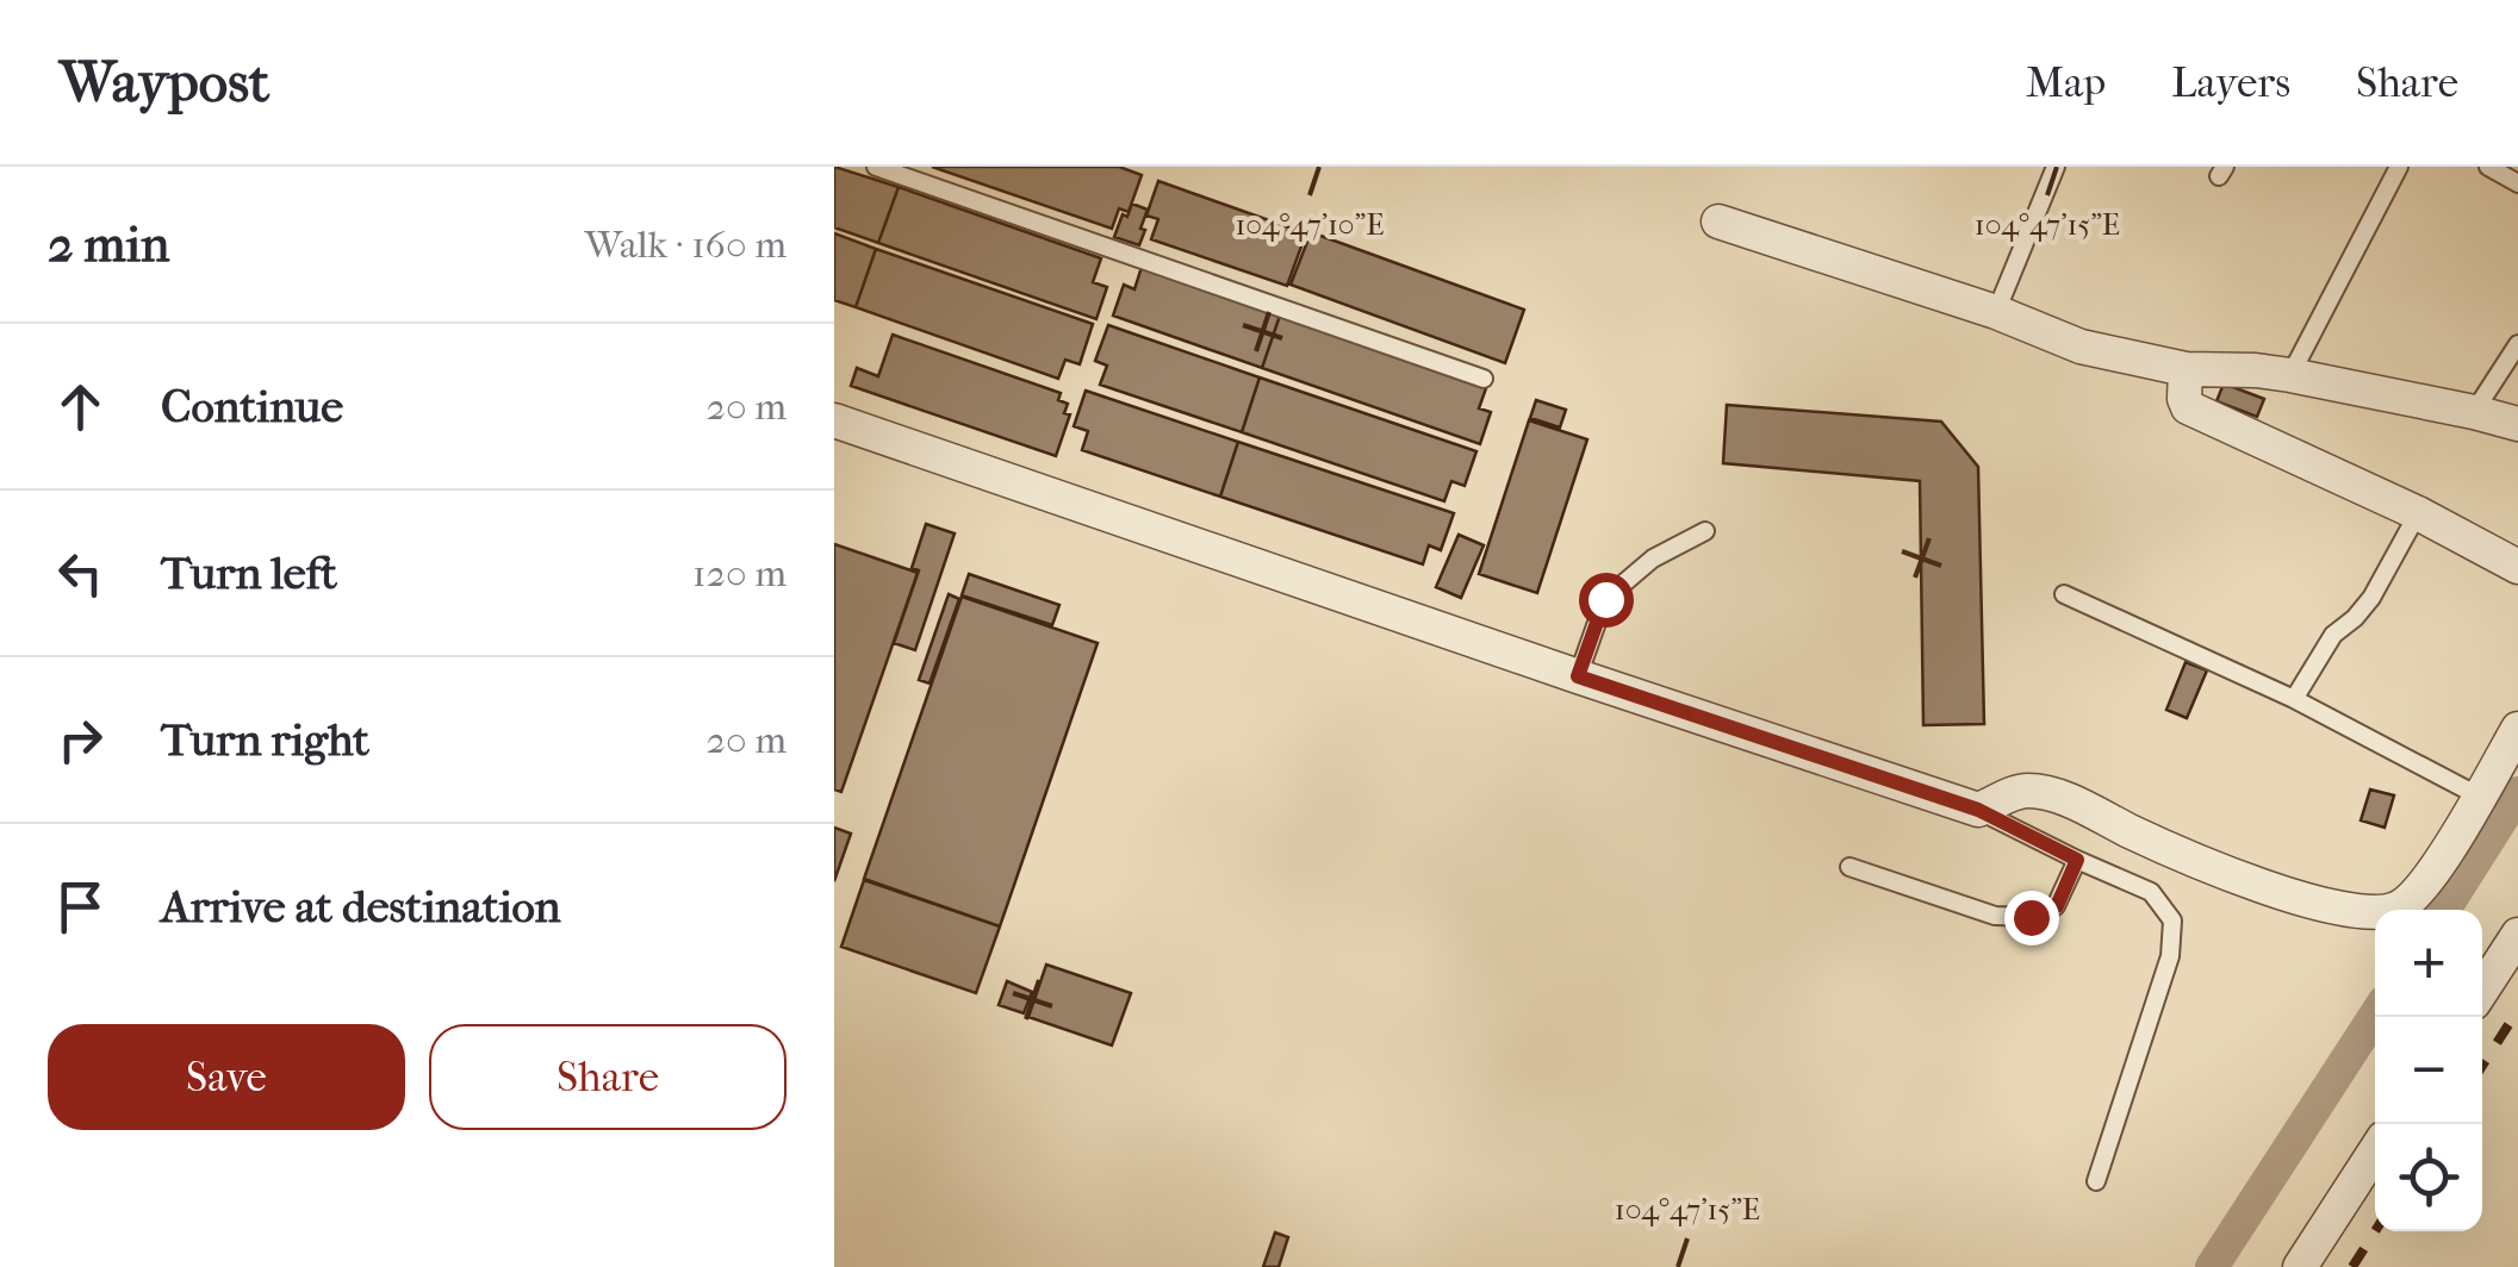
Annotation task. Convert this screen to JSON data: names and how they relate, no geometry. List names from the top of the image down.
{
  "page": {
    "header": "Waypost",
    "nav": ["Map", "Layers", "Share"],
    "heading": ["2 min", "Walk · 160 m"],
    "list": [
      ["Continue", "20 m"],
      ["Turn left", "120 m"],
      ["Turn right", "20 m"],
      "Arrive at destination"
    ],
    "map_buttons": ["+", "−"],
    "buttons": ["Save", "Share"]
  },
  "coordinates": ["104°47'10\"E", "104°47'15\"E"]
}
